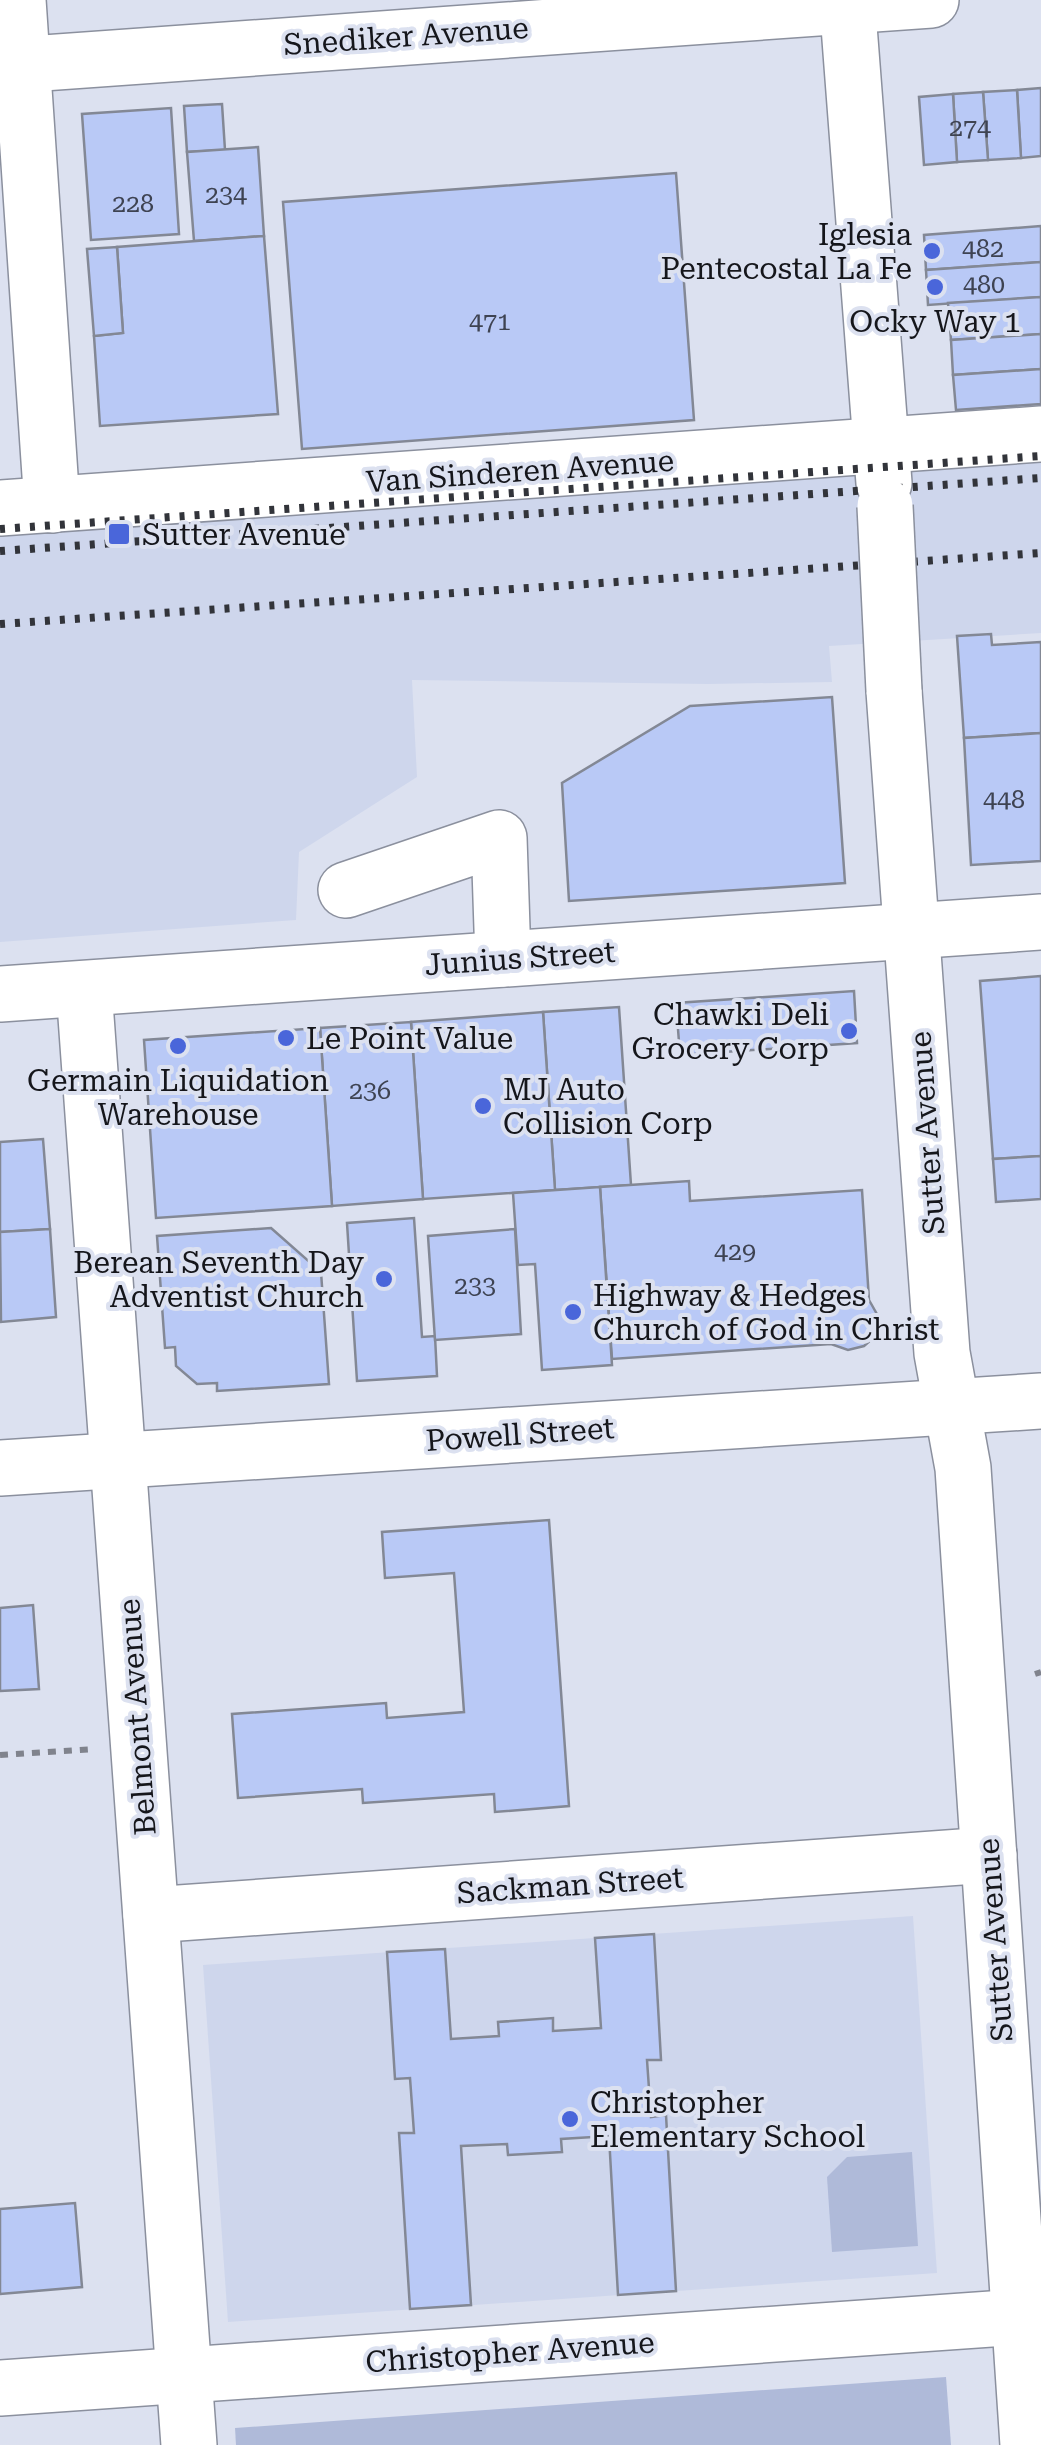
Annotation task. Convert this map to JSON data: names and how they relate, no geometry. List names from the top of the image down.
{
  "streets": {
    "street": [
      "Snediker Avenue",
      "Van Sinderen Avenue",
      "Junius Street",
      "Sutter Avenue",
      "Powell Street",
      "Belmont Avenue",
      "Sackman Street",
      "Christopher Avenue"
    ]
  },
  "crossings": [
    ["Snediker Avenue", "Sutter Avenue"],
    ["Van Sinderen Avenue", "Sutter Avenue"],
    ["Junius Street", "Sutter Avenue"],
    ["Junius Street", "Belmont Avenue"],
    ["Sutter Avenue", "Powell Street"],
    ["Sutter Avenue", "Sackman Street"],
    ["Sutter Avenue", "Christopher Avenue"],
    ["Powell Street", "Belmont Avenue"],
    ["Belmont Avenue", "Sackman Street"],
    ["Belmont Avenue", "Christopher Avenue"]
  ],
  "places": {
    "other": [
      "Iglesia Pentecostal La Fe",
      "Ocky Way 1",
      "Chawki Deli Grocery Corp",
      "Le Point Value",
      "Germain Liquidation Warehouse",
      "MJ Auto Collision Corp",
      "Berean Seventh Day Adventist Church",
      "Highway & Hedges Church of God in Christ",
      "Christopher Elementary School"
    ],
    "transit": ["Sutter Avenue"]
  },
  "house_numbers": [
    "274",
    "234",
    "228",
    "482",
    "480",
    "471",
    "448",
    "236",
    "429",
    "233"
  ]
}
